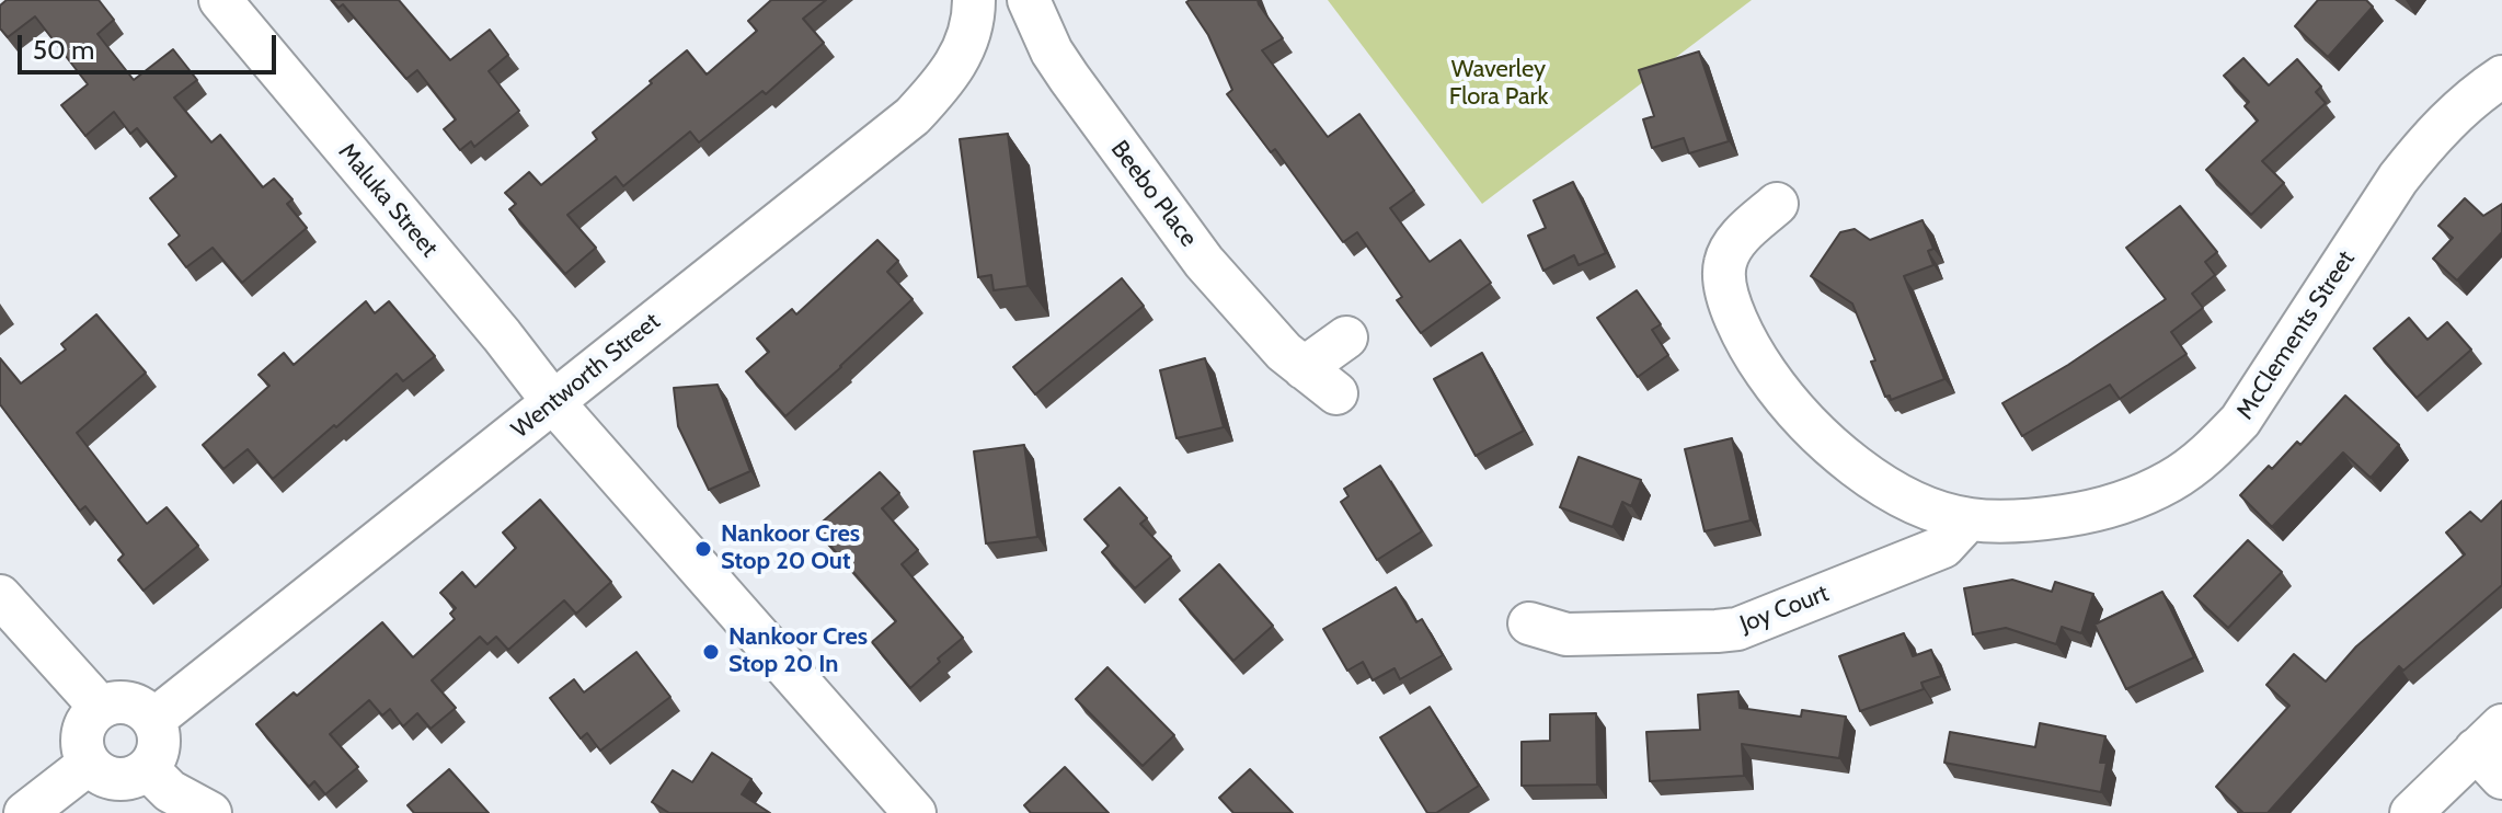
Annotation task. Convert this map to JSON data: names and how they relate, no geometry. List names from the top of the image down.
{
  "streets": {
    "street": [
      "Beebo Place",
      "Maluka Street",
      "McClements Street",
      "Wentworth Street",
      "Joy Court"
    ]
  },
  "crossings": [
    ["Maluka Street", "Wentworth Street"],
    ["McClements Street", "Joy Court"]
  ],
  "parks": ["Waverley Flora Park"],
  "places": ["Nankoor Cres Stop 20 Out", "Nankoor Cres Stop 20 In"],
  "scale_bar": "50 m"
}
